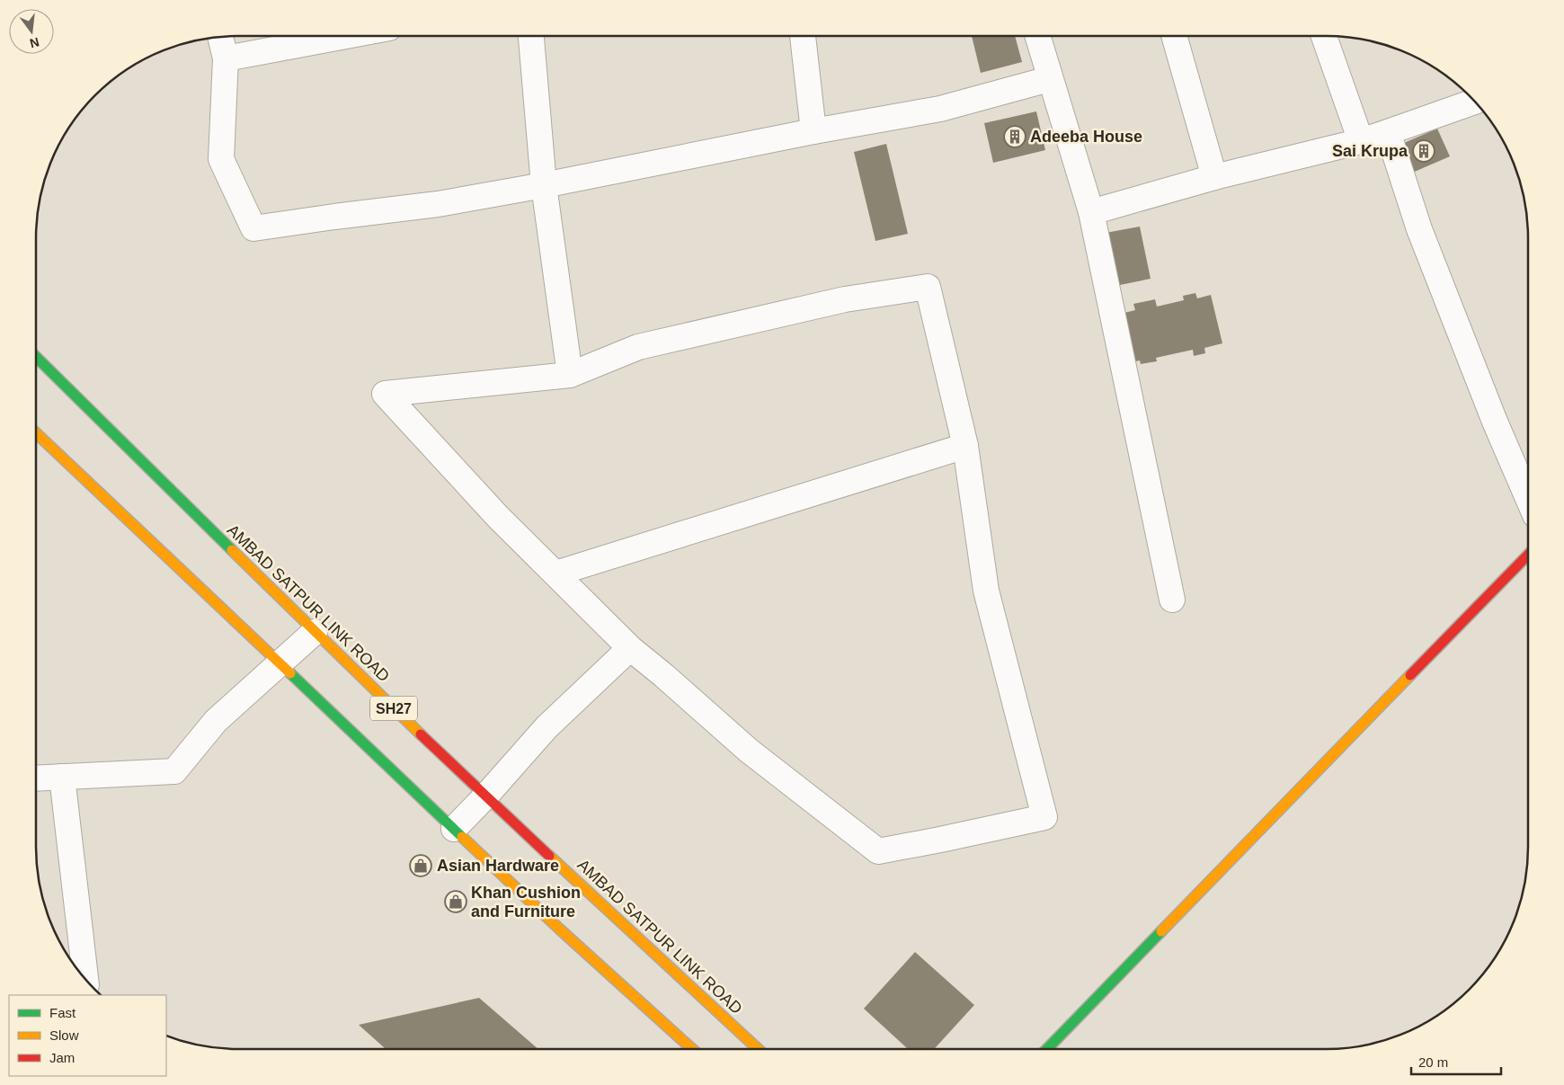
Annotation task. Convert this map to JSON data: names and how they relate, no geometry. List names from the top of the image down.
{
  "streets": {
    "main road": ["AMBAD SATPUR LINK ROAD", "SH27"]
  },
  "places": {
    "building": ["Adeeba House", "Sai Krupa"],
    "shop": ["Asian Hardware", "Khan Cushion and Furniture"]
  },
  "legend": ["Fast", "Slow", "Jam"],
  "scale_bar": "20 m",
  "north": "bottom"
}
